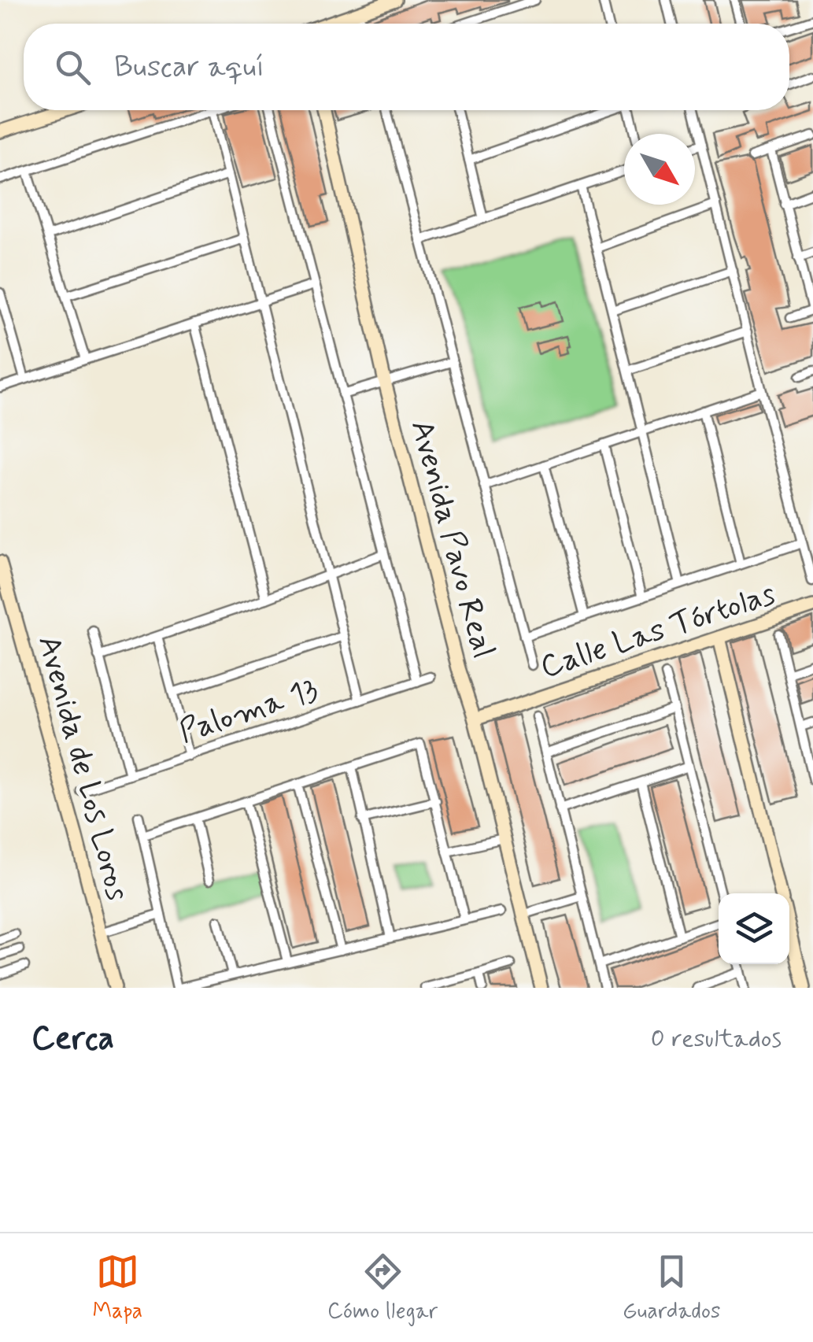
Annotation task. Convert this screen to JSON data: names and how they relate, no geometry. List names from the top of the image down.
{
  "streets": {
    "street": [
      "Avenida Pavo Real",
      "Calle Las Tórtolas",
      "Paloma 13",
      "Avenida de Los Loros"
    ]
  },
  "crossings": [
    ["Avenida Pavo Real", "Calle Las Tórtolas"]
  ],
  "north": "bottom right",
  "page": {
    "search": "Buscar aquí",
    "heading": ["Cerca", "0 resultados"],
    "nav": ["Mapa", "Cómo llegar", "Guardados"]
  }
}
